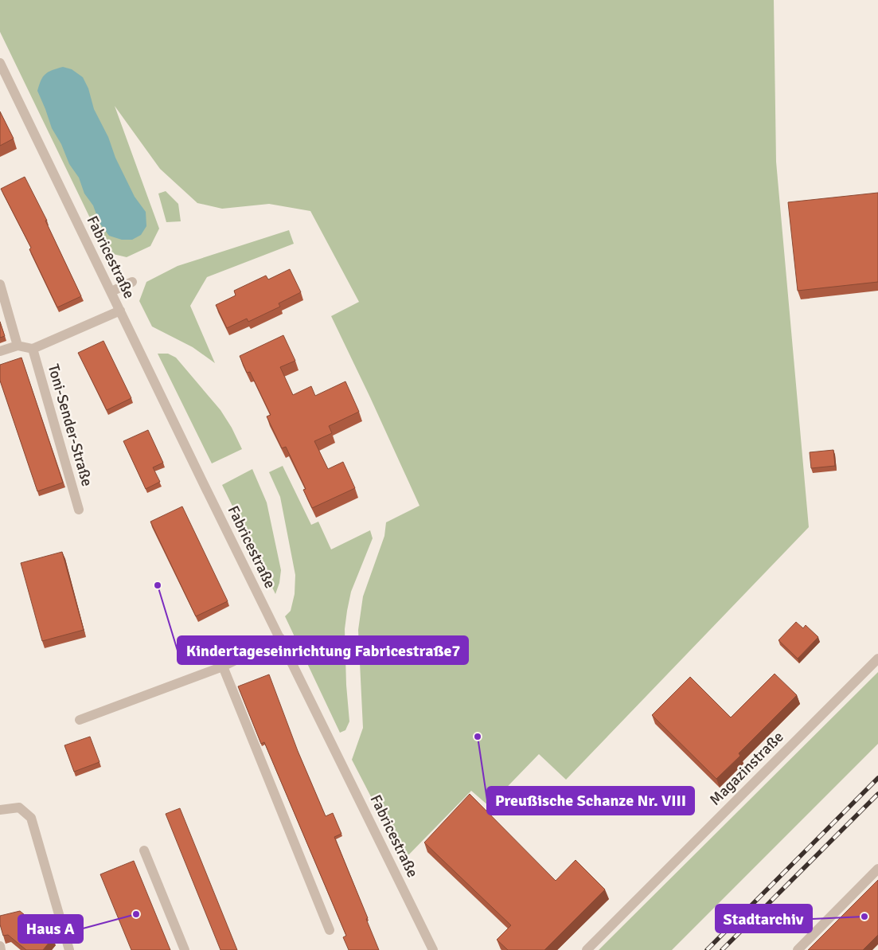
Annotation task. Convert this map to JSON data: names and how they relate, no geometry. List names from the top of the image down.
{
  "streets": {
    "street": ["Fabricestraße", "Toni-Sender-Straße", "Magazinstraße"]
  },
  "crossings": [
    ["Fabricestraße", "Toni-Sender-Straße"]
  ],
  "places": [
    "Kindertageseinrichtung Fabricestraße7",
    "Preußische Schanze Nr. VIII",
    "Haus A",
    "Stadtarchiv"
  ]
}
